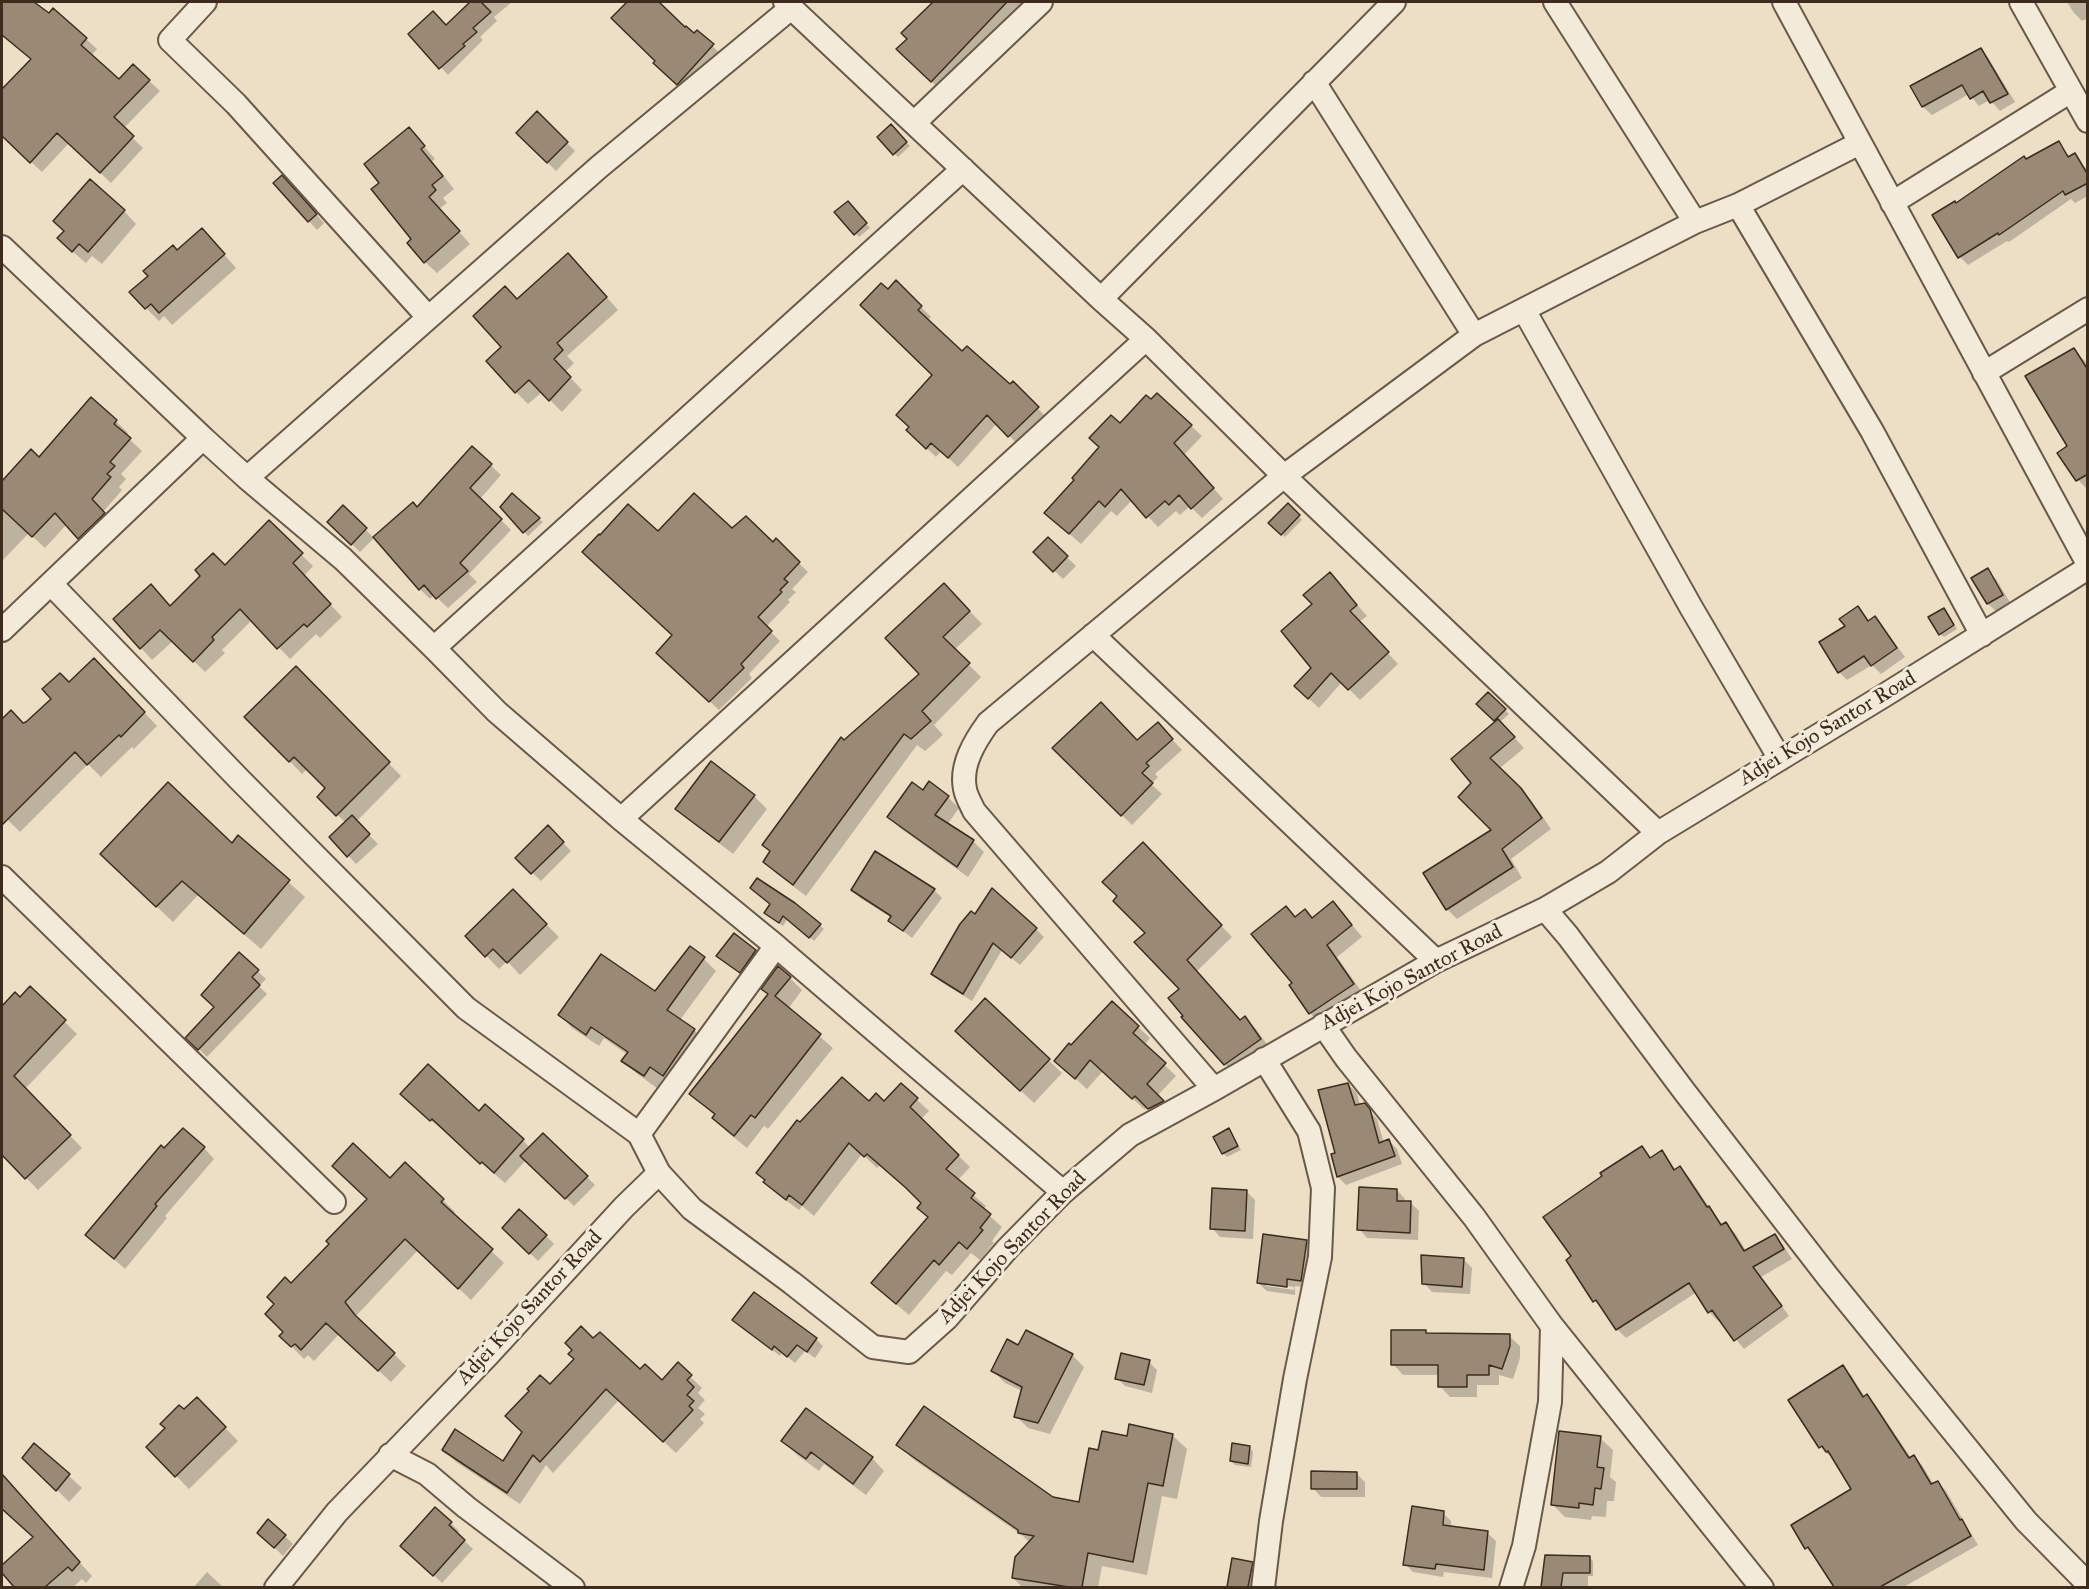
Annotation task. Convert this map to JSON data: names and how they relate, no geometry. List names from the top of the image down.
{
  "streets": {
    "street": ["Adjei Kojo Santor Road"]
  }
}
